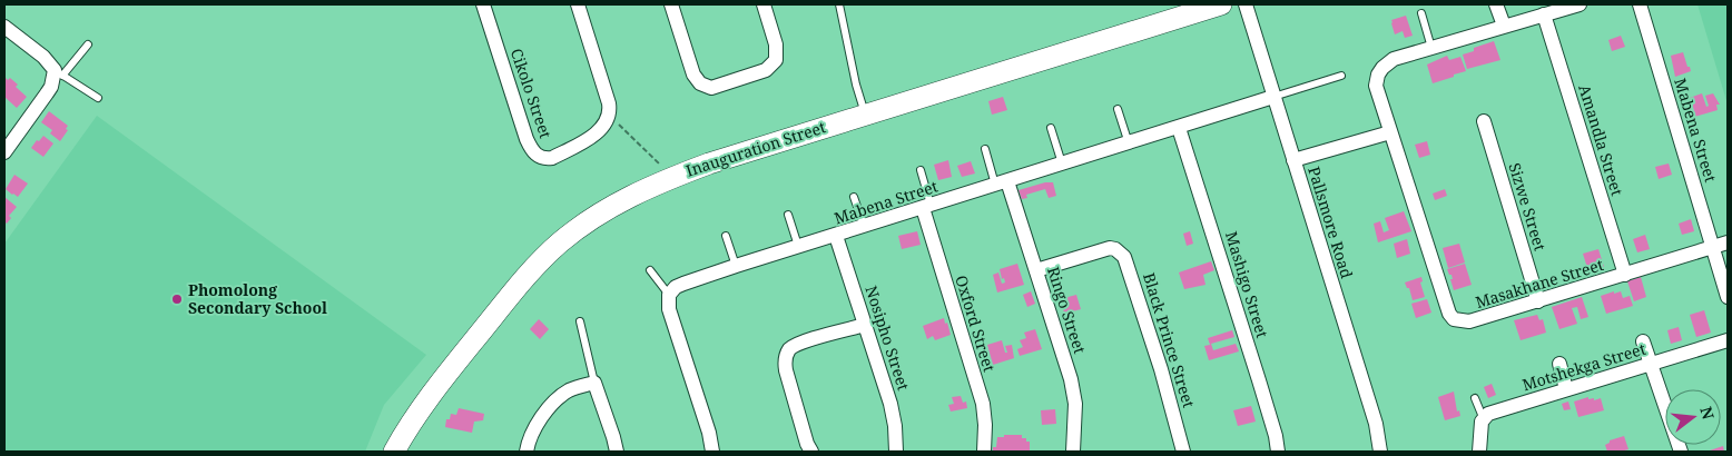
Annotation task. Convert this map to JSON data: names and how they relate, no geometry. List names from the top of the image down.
{
  "streets": {
    "street": [
      "Cikolo Street",
      "Mabena Street",
      "Amandla Street",
      "Inauguration Street",
      "Sizwe Street",
      "Pallsmore Road",
      "Masakhane Street",
      "Mashigo Street",
      "Ringo Street",
      "Oxford Street",
      "Nosipho Street",
      "Black Prince Street",
      "Motshekga Street"
    ]
  },
  "crossings": [
    ["Mabena Street", "Pallsmore Road"],
    ["Mabena Street", "Masakhane Street"],
    ["Mabena Street", "Mashigo Street"],
    ["Mabena Street", "Ringo Street"],
    ["Mabena Street", "Oxford Street"],
    ["Mabena Street", "Nosipho Street"],
    ["Amandla Street", "Masakhane Street"],
    ["Sizwe Street", "Masakhane Street"],
    ["Ringo Street", "Black Prince Street"]
  ],
  "places": ["Phomolong Secondary School"],
  "north": "right"
}
